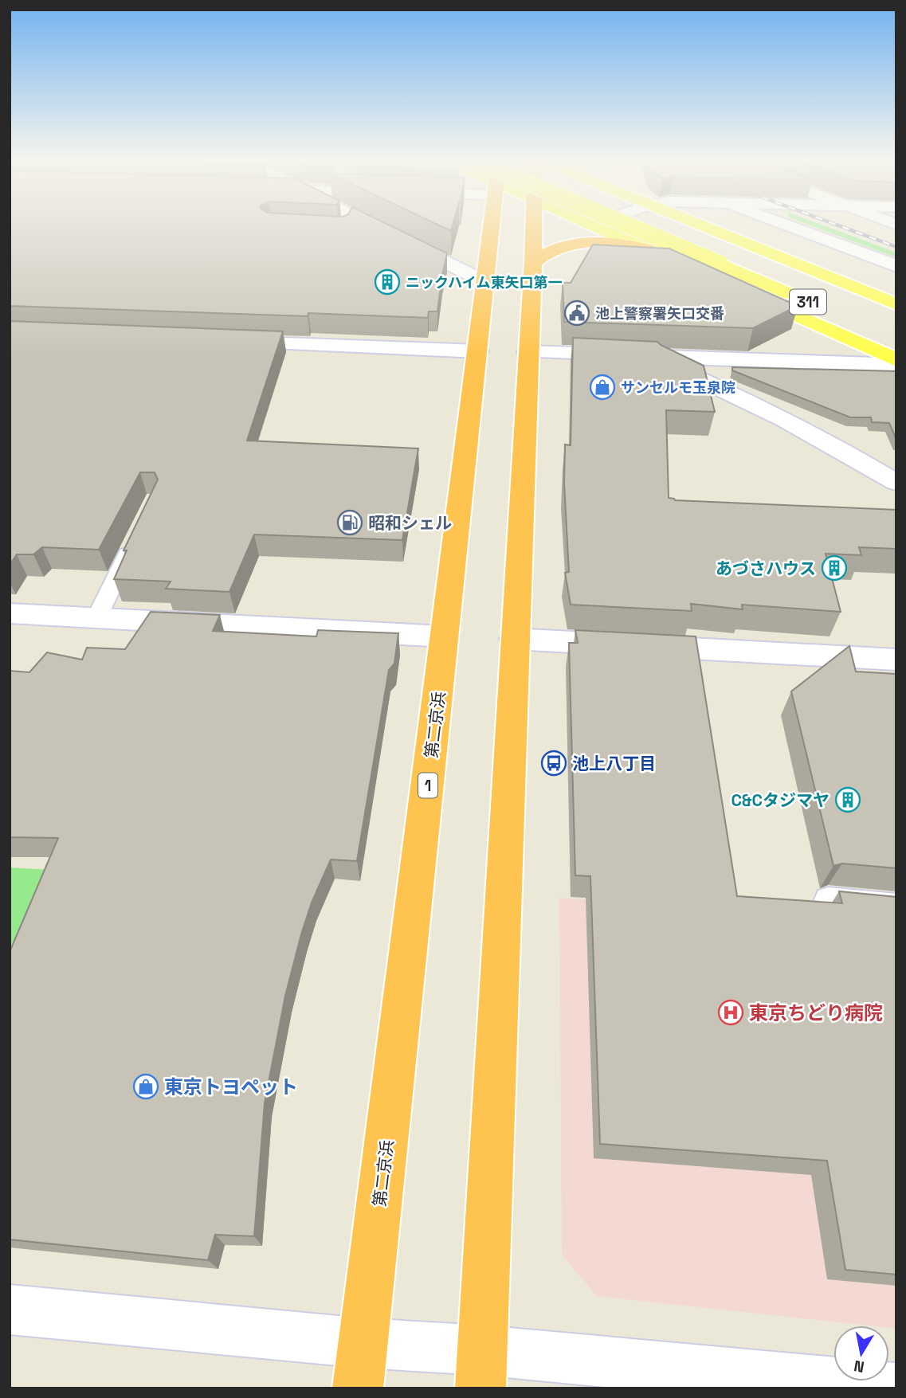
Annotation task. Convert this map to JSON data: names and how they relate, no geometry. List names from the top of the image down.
{
  "streets": {
    "highway": ["第二京浜", "1"],
    "main road": ["311"]
  },
  "places": {
    "building": ["ニックハイム東矢口第一", "あづさハウス", "C&Cタジマヤ"],
    "public building": ["池上警察署矢口交番"],
    "shop": ["サンセルモ玉泉院", "東京トヨペット"],
    "fuel station": ["昭和シェル"],
    "bus stop": ["池上八丁目"],
    "hospital": ["東京ちどり病院"]
  },
  "north": "bottom"
}
